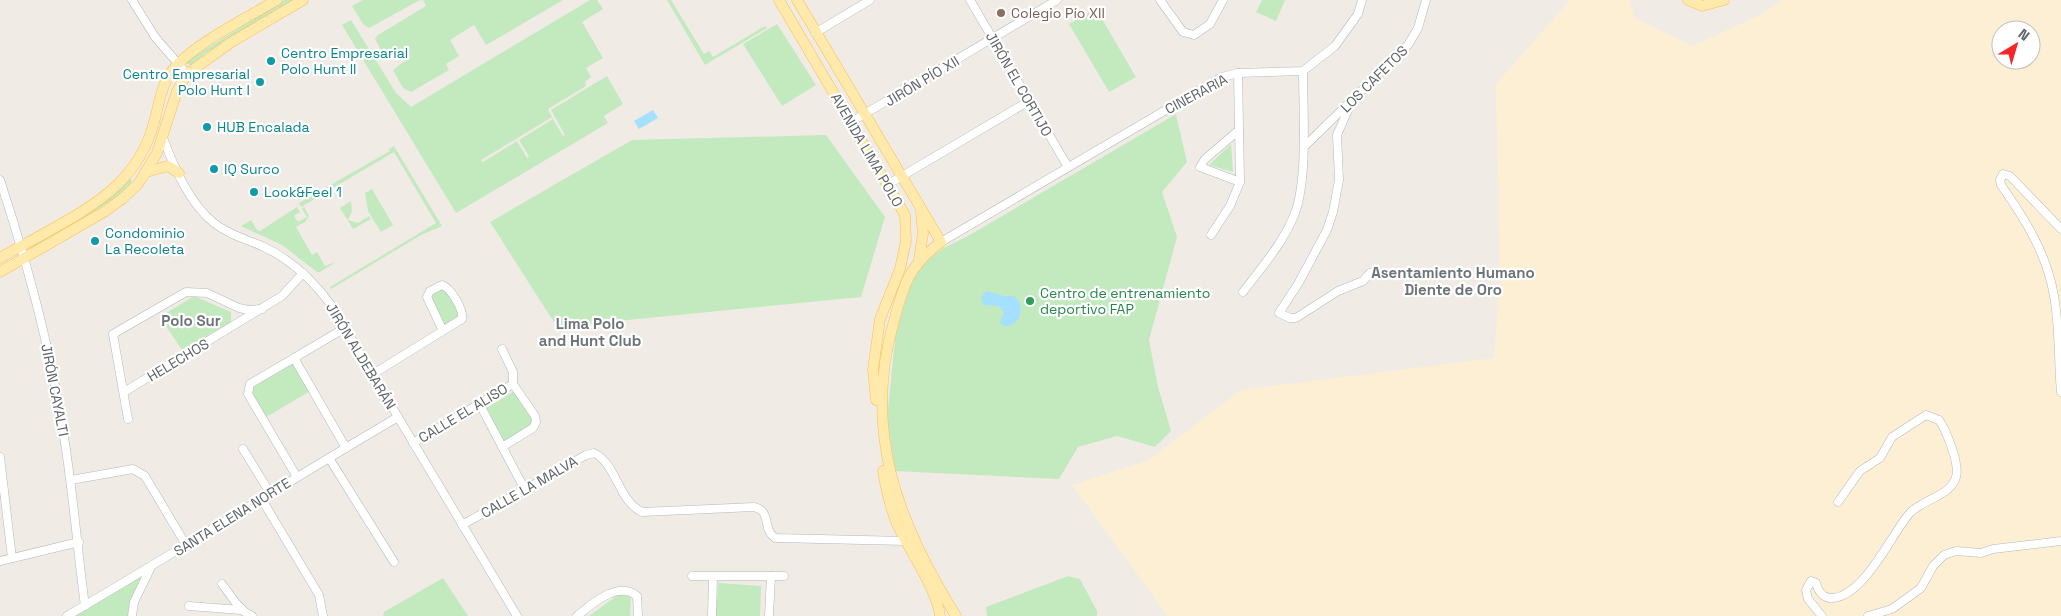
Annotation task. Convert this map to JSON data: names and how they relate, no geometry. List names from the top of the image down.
{
  "streets": {
    "main road": ["AVENIDA LIMA POLO"],
    "street": [
      "LOS CAFETOS",
      "JIRÓN PÍO XII",
      "JIRÓN EL CORTIJO",
      "CINERARIA",
      "JIRÓN ALDEBARÁN",
      "HELECHOS",
      "JIRÓN CAYALTI",
      "CALLE EL ALISO",
      "CALLE LA MALVA",
      "SANTA ELENA NORTE"
    ]
  },
  "crossings": [
    ["JIRÓN PÍO XII", "JIRÓN EL CORTIJO"],
    ["JIRÓN PÍO XII", "AVENIDA LIMA POLO"],
    ["JIRÓN EL CORTIJO", "CINERARIA"],
    ["CINERARIA", "AVENIDA LIMA POLO"],
    ["AVENIDA LIMA POLO", "CALLE LA MALVA"],
    ["JIRÓN ALDEBARÁN", "HELECHOS"],
    ["JIRÓN ALDEBARÁN", "CALLE EL ALISO"],
    ["JIRÓN ALDEBARÁN", "CALLE LA MALVA"],
    ["JIRÓN ALDEBARÁN", "SANTA ELENA NORTE"],
    ["JIRÓN CAYALTI", "SANTA ELENA NORTE"]
  ],
  "districts": ["Asentamiento Humano Diente de Oro", "Polo Sur", "Lima Polo and Hunt Club"],
  "places": [
    "Colegio Pío XII",
    "Centro Empresarial Polo Hunt II",
    "Centro Empresarial Polo Hunt I",
    "HUB Encalada",
    "IQ Surco",
    "Look&Feel 1",
    "Condominio La Recoleta",
    "Centro de entrenamiento deportivo FAP"
  ],
  "north": "top right"
}
